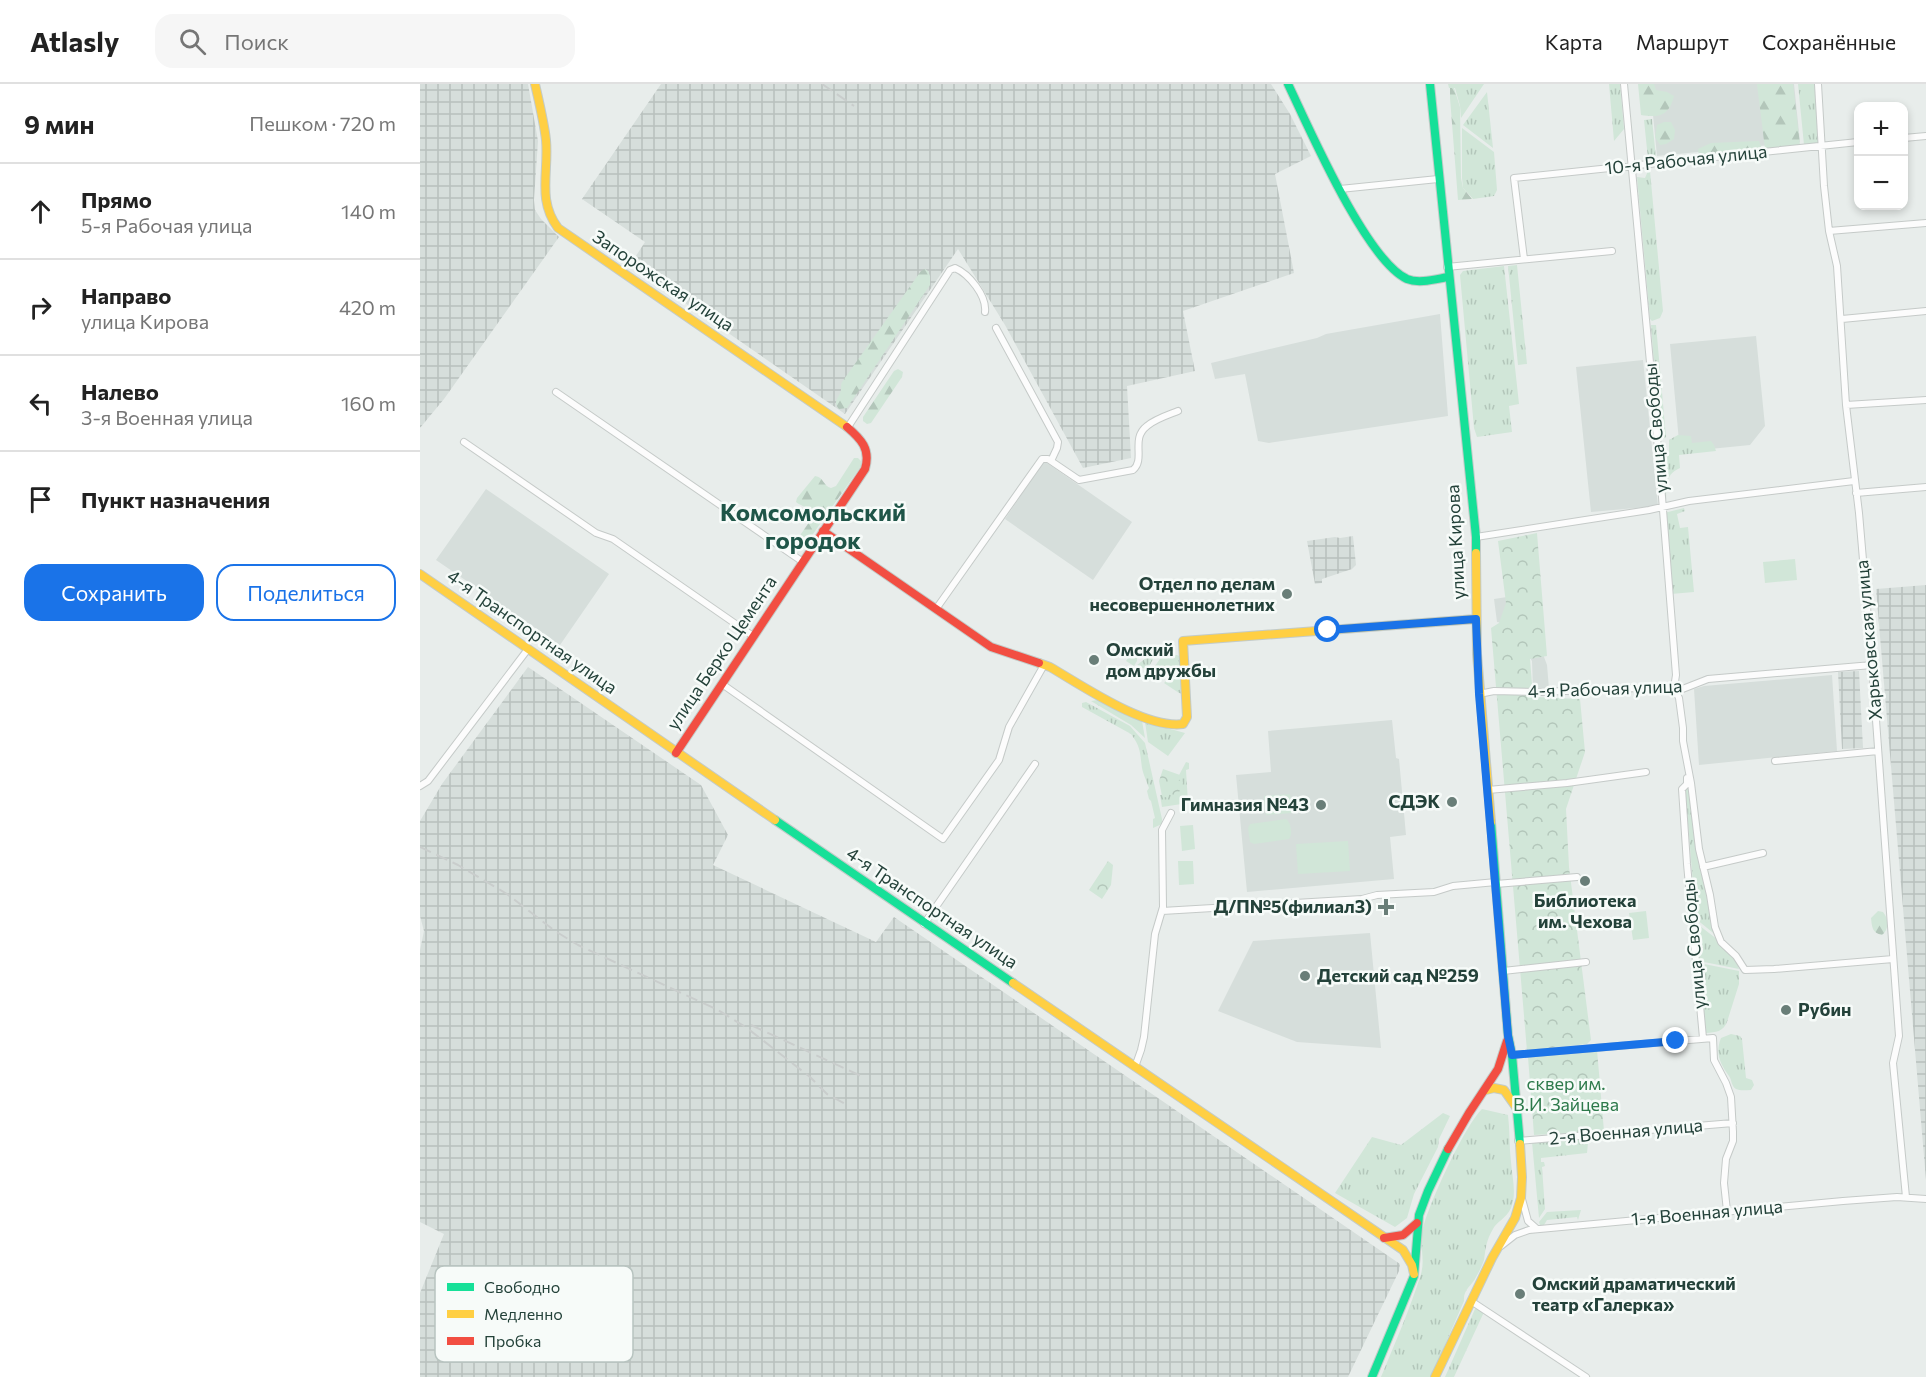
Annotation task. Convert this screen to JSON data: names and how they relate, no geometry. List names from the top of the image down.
{
  "streets": {
    "main road": [
      "Запорожская улица",
      "улица Кирова",
      "4-я Транспортная улица",
      "улица Берко Цемента"
    ],
    "street": [
      "10-я Рабочая улица",
      "улица Свободы",
      "Харьковская улица",
      "4-я Рабочая улица",
      "2-я Военная улица",
      "1-я Военная улица"
    ]
  },
  "crossings": [
    ["10-я Рабочая улица", "улица Свободы"],
    ["10-я Рабочая улица", "Харьковская улица"],
    ["Запорожская улица", "улица Берко Цемента"],
    ["улица Свободы", "Харьковская улица"],
    ["улица Свободы", "4-я Рабочая улица"],
    ["улица Свободы", "2-я Военная улица"],
    ["улица Свободы", "1-я Военная улица"],
    ["улица Кирова", "4-я Рабочая улица"],
    ["улица Кирова", "2-я Военная улица"],
    ["4-я Транспортная улица", "улица Берко Цемента"],
    ["Харьковская улица", "4-я Рабочая улица"],
    ["Харьковская улица", "1-я Военная улица"]
  ],
  "districts": ["Комсомольский городок"],
  "parks": ["сквер им. В.И. Зайцева"],
  "places": {
    "other": [
      "Отдел по делам несовершеннолетних",
      "Омский дом дружбы",
      "СДЭК",
      "Гимназия №43",
      "Библиотека им. Чехова",
      "Детский сад №259",
      "Рубин",
      "Омский драматический театр «Галерка»"
    ],
    "health": ["Д/П№5(филиал3)"]
  },
  "legend": ["Свободно", "Медленно", "Пробка"],
  "page": {
    "header": "Atlasly",
    "search": "Поиск",
    "nav": ["Карта", "Маршрут", "Сохранённые"],
    "heading": ["9 мин", "Пешком · 720 m"],
    "map_buttons": ["+", "−"],
    "list": [
      ["Прямо", "5-я Рабочая улица", "140 m"],
      ["Направо", "улица Кирова", "420 m"],
      ["Налево", "3-я Военная улица", "160 m"],
      "Пункт назначения"
    ],
    "buttons": ["Сохранить", "Поделиться"]
  }
}
